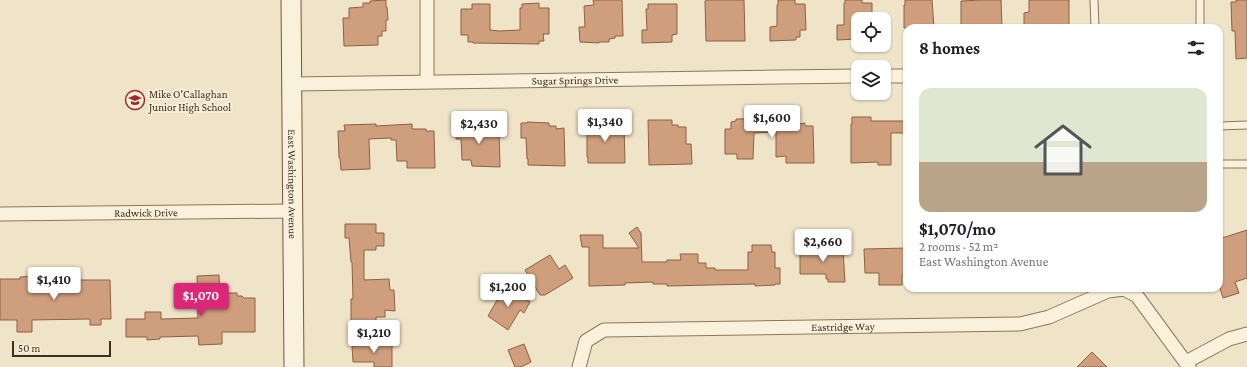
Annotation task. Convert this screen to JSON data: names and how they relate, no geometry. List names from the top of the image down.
{
  "streets": {
    "street": [
      "Sugar Springs Drive",
      "East Washington Avenue",
      "Radwick Drive",
      "Eastridge Way"
    ]
  },
  "crossings": [
    ["Sugar Springs Drive", "East Washington Avenue"],
    ["East Washington Avenue", "Radwick Drive"]
  ],
  "places": {
    "school or university": ["Mike O'Callaghan Junior High School"]
  },
  "scale_bar": "50 m",
  "page": {
    "heading": "8 homes",
    "list": [
      {
        "name": "$1,070/mo",
        "note": "2 rooms · 52 m² · East Washington Avenue"
      }
    ],
    "price": [
      "$1,600",
      "$1,340",
      "$2,430",
      "$2,660",
      "$1,410",
      "$1,200",
      "$1,070",
      "$1,210"
    ],
    "scale": "50 m"
  }
}
